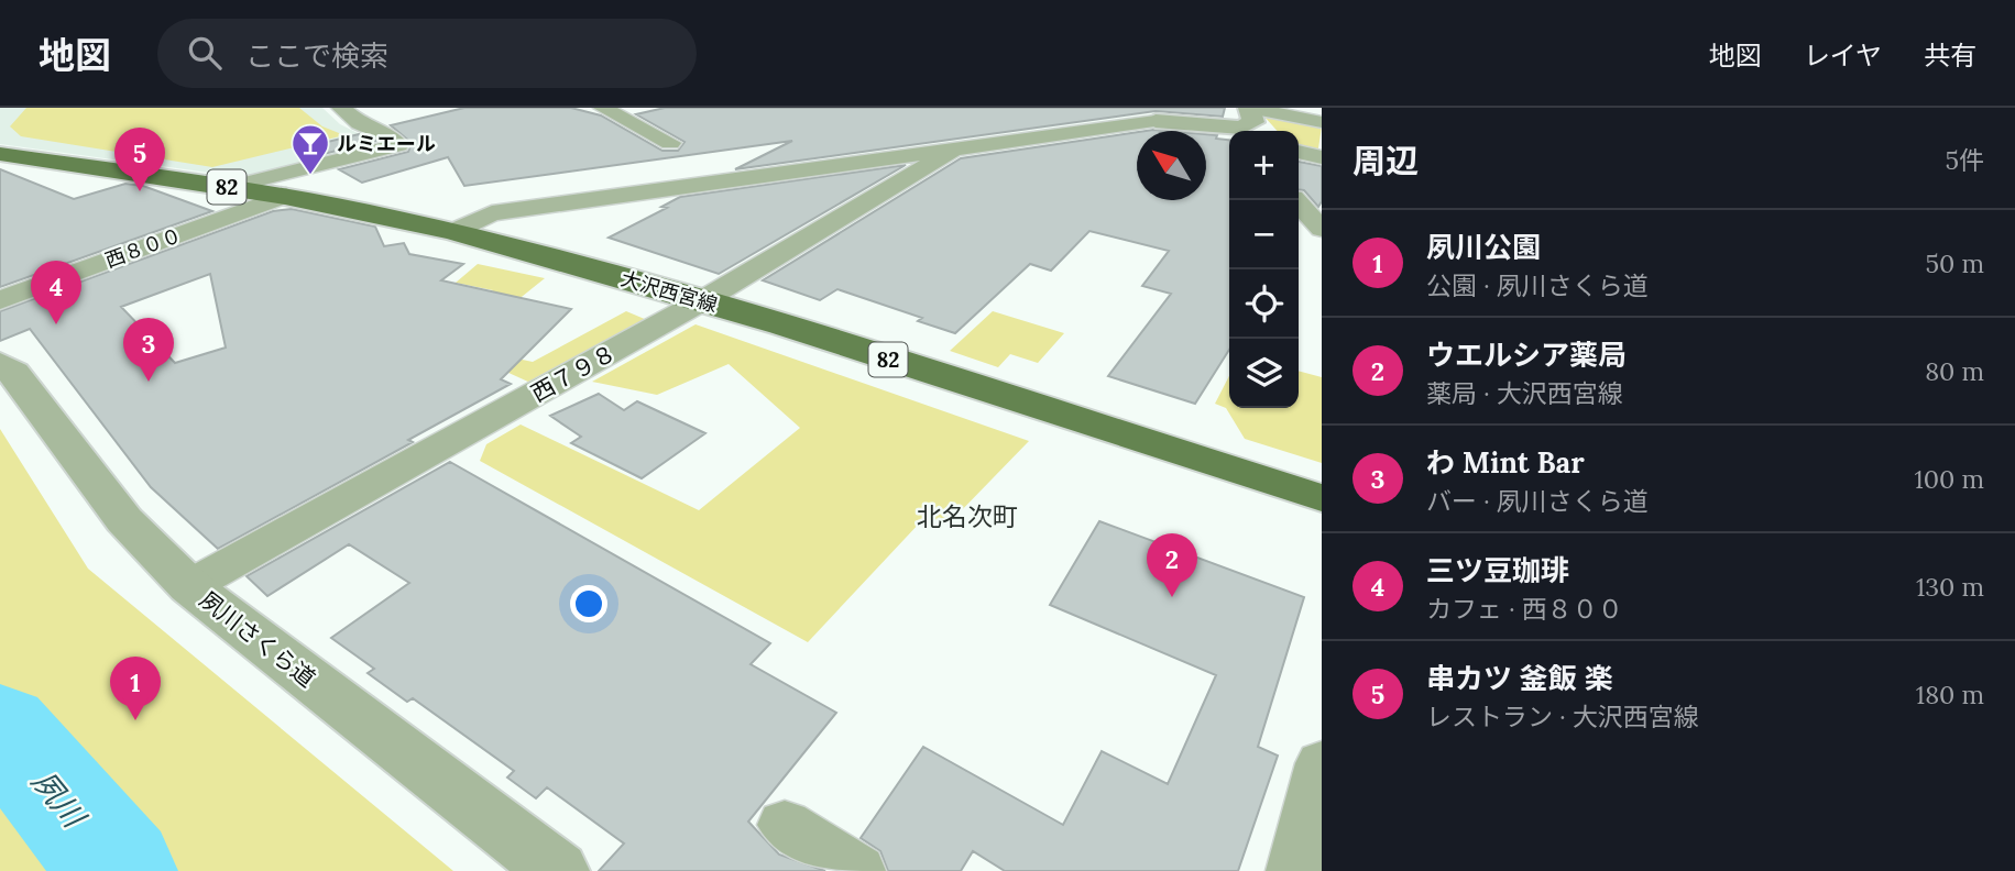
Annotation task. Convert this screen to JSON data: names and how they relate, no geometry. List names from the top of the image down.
{
  "streets": {
    "main road": ["82", "大沢西宮線"],
    "street": ["西８００", "西７９８", "夙川さくら道"]
  },
  "crossings": [
    ["西８００", "大沢西宮線"],
    ["大沢西宮線", "西７９８"],
    ["西７９８", "夙川さくら道"]
  ],
  "districts": ["北名次町"],
  "water": ["夙川"],
  "places": {
    "bar": ["ルミエール"]
  },
  "north": "top left",
  "page": {
    "header": "地図",
    "search": "ここで検索",
    "nav": ["地図", "レイヤ", "共有"],
    "heading": ["周辺", "5件"],
    "pins": [
      "5",
      "4",
      "3",
      "2",
      "1"
    ],
    "map_buttons": ["+", "−"],
    "list": [
      {
        "mark": "1",
        "name": "夙川公園",
        "note": "公園 · 夙川さくら道",
        "value": "50 m"
      },
      {
        "mark": "2",
        "name": "ウエルシア薬局",
        "note": "薬局 · 大沢西宮線",
        "value": "80 m"
      },
      {
        "mark": "3",
        "name": "わ Mint Bar",
        "note": "バー · 夙川さくら道",
        "value": "100 m"
      },
      {
        "mark": "4",
        "name": "三ツ豆珈琲",
        "note": "カフェ · 西８００",
        "value": "130 m"
      },
      {
        "mark": "5",
        "name": "串カツ 釜飯 楽",
        "note": "レストラン · 大沢西宮線",
        "value": "180 m"
      }
    ]
  }
}
